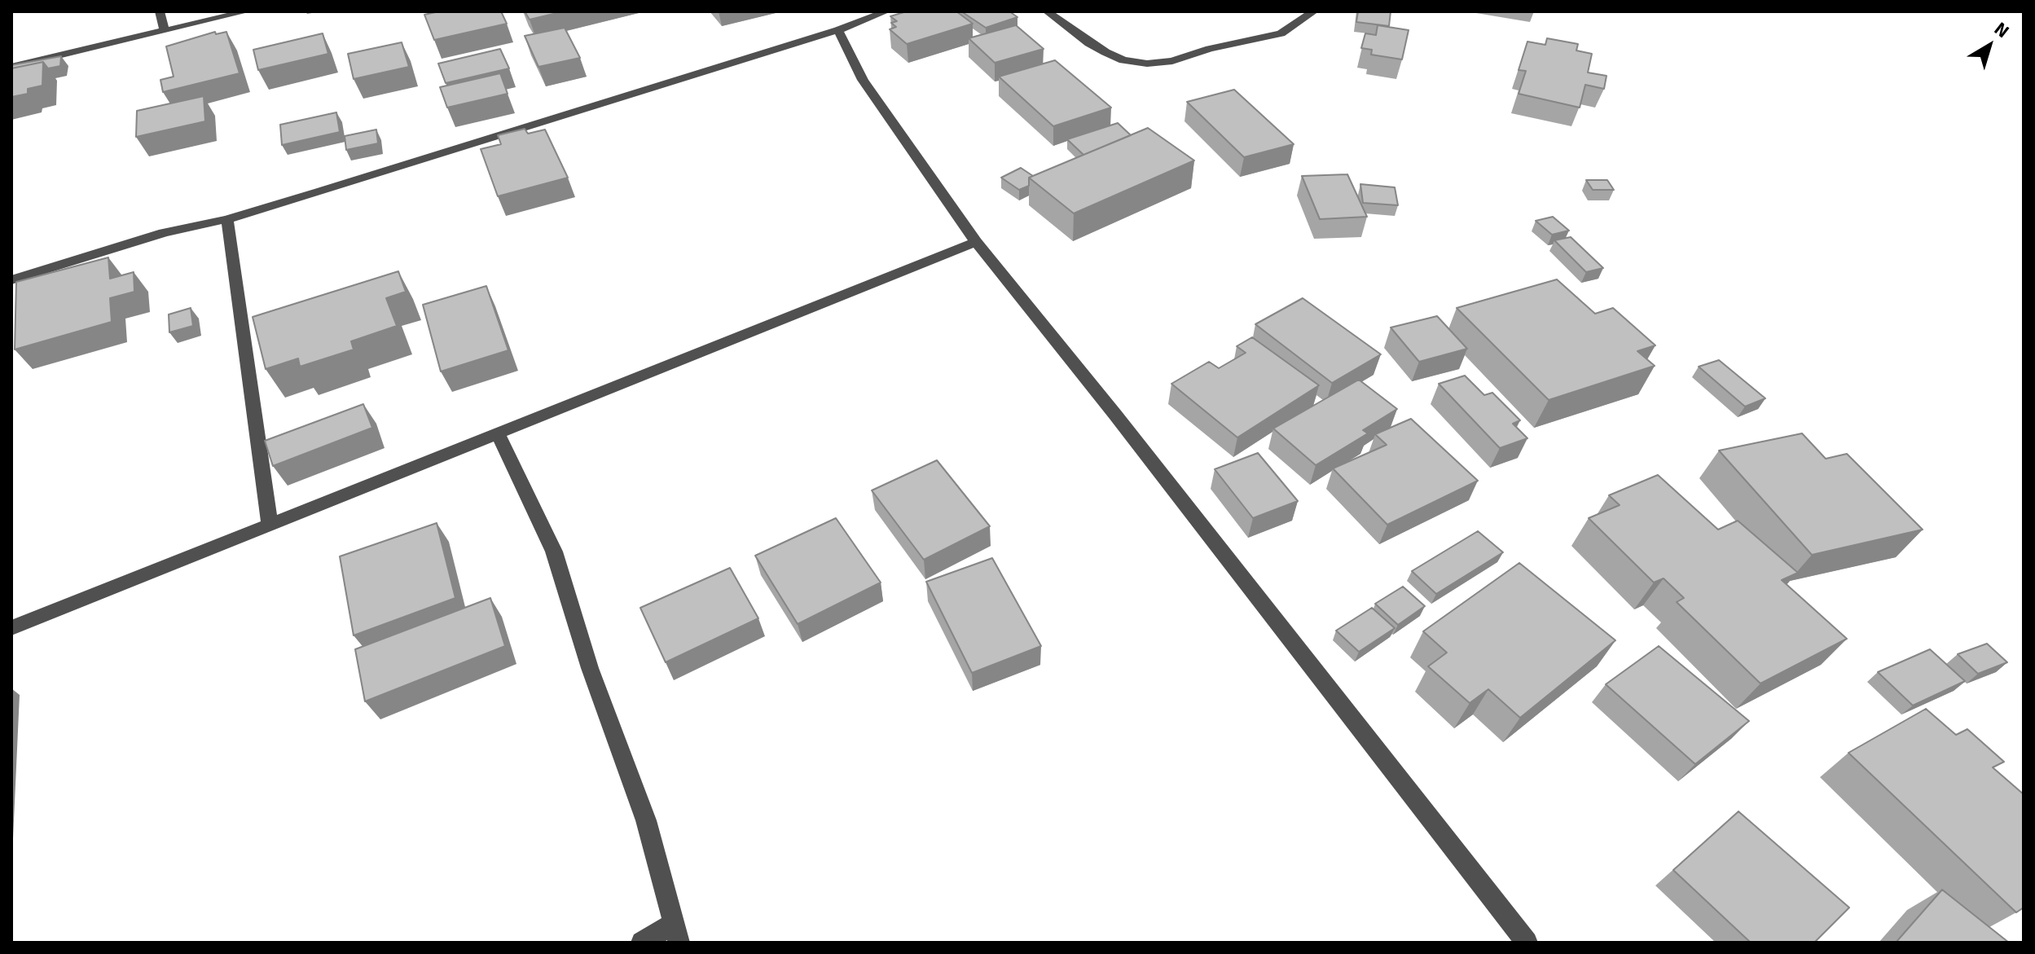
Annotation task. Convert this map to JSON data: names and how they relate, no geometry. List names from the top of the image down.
{
  "north": "top right"
}
